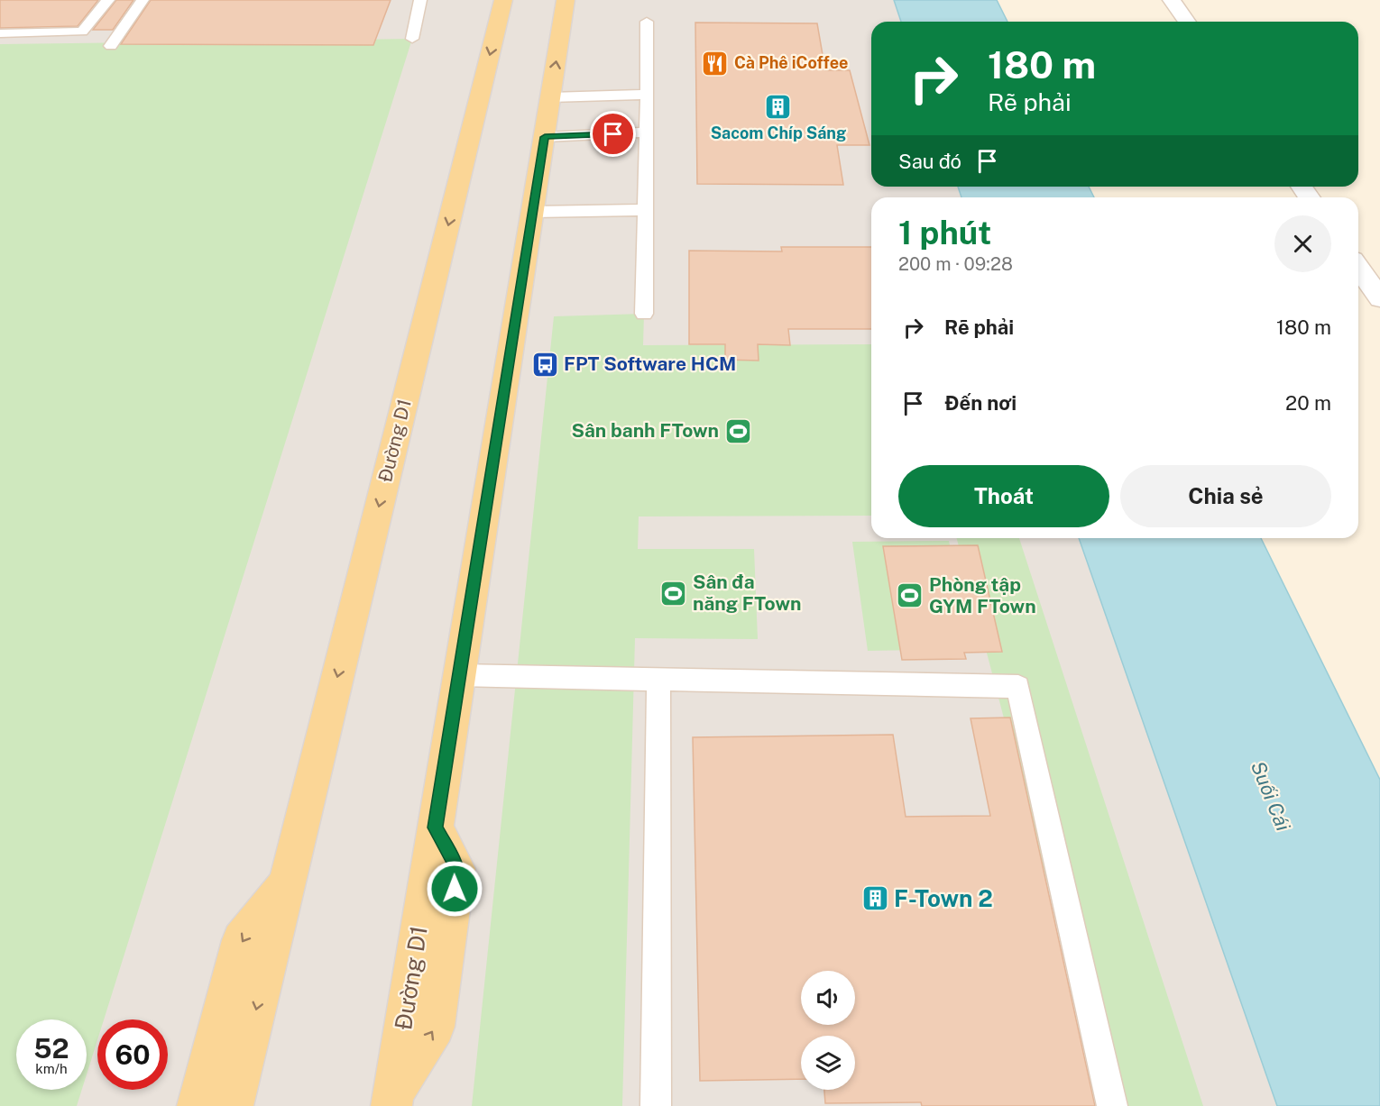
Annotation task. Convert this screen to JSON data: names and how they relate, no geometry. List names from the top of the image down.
{
  "streets": {
    "main road": ["Đường D1"]
  },
  "water": ["Suối Cái"],
  "places": {
    "restaurant": ["Cà Phê iCoffee"],
    "building": ["Sacom Chíp Sáng", "F-Town 2"],
    "bus stop": ["FPT Software HCM"],
    "sports": ["Sân banh FTown", "Sân đa năng FTown", "Phòng tập GYM FTown"]
  },
  "page": {
    "turn": ["180 m", "Rẽ phải"],
    "then": "Sau đó",
    "heading": ["1 phút", "200 m · 09:28"],
    "list": [
      {
        "name": "Rẽ phải",
        "value": "180 m"
      },
      {
        "name": "Đến nơi",
        "value": "20 m"
      }
    ],
    "buttons": ["Thoát", "Chia sẻ"],
    "speed": "52 km/h",
    "limit": "60"
  }
}
